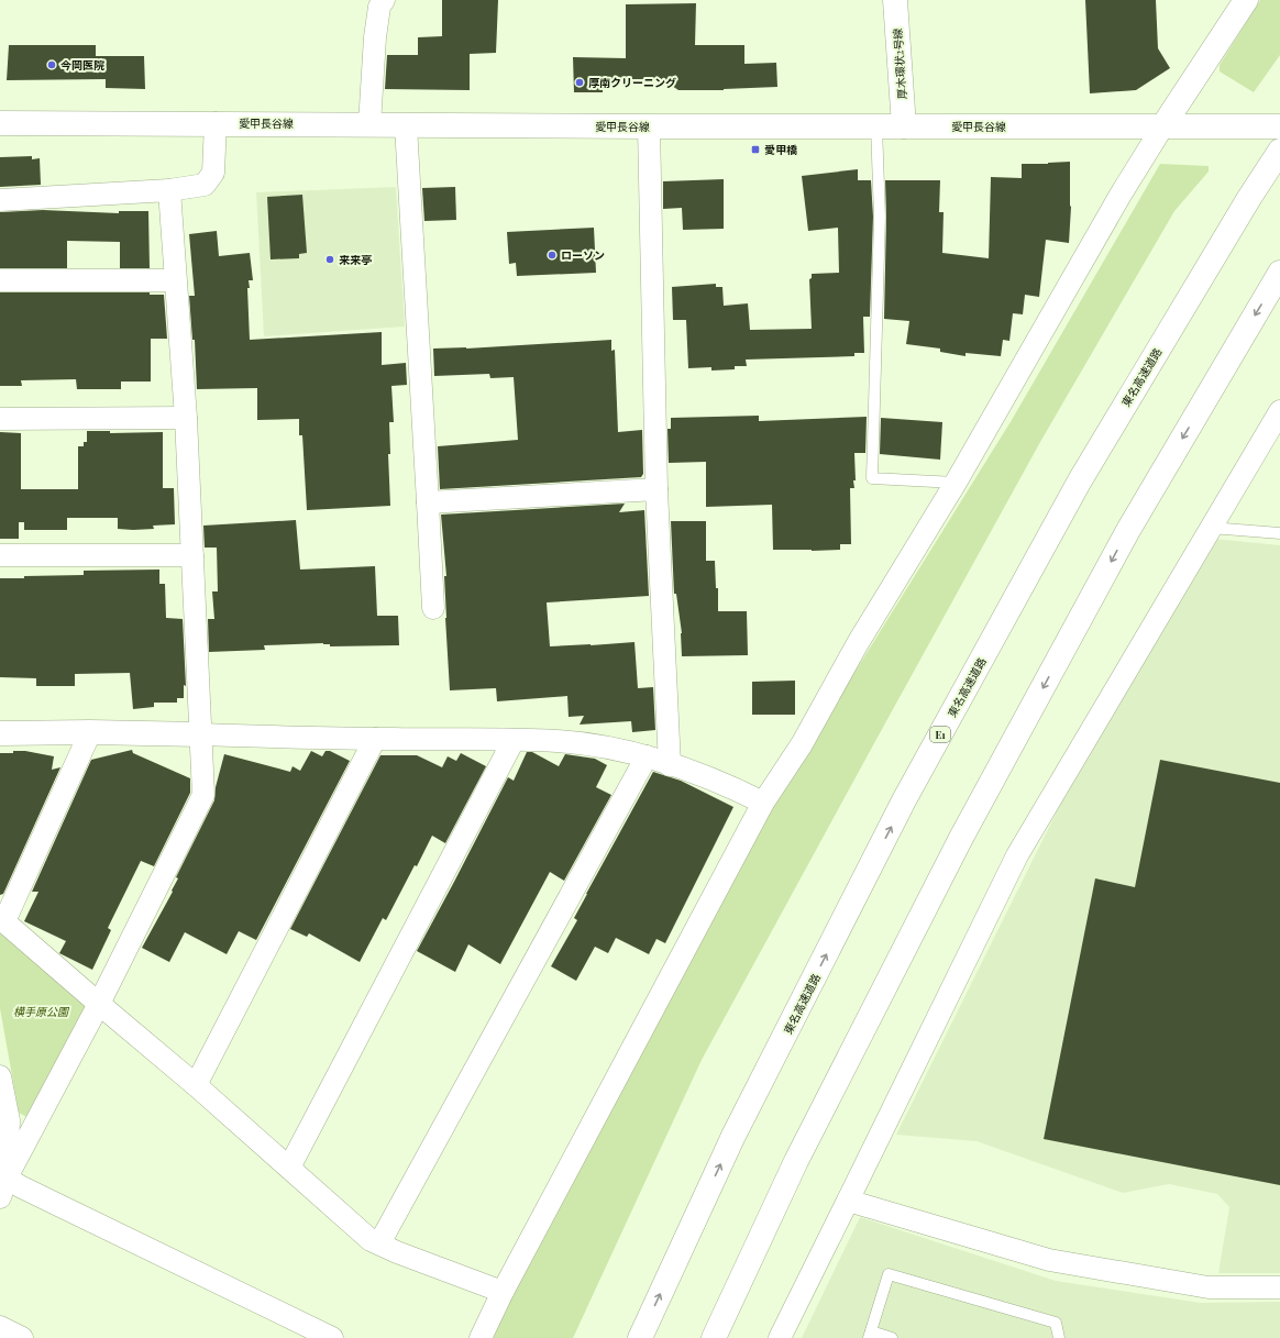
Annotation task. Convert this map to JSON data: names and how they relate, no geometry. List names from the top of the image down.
{
  "streets": {
    "main road": [
      "厚木環状2号線",
      "愛甲長谷線",
      "東名高速道路",
      "E1"
    ]
  },
  "crossings": [
    ["厚木環状2号線", "愛甲長谷線"]
  ],
  "parks": ["横手原公園"],
  "places": {
    "other": [
      "今岡医院",
      "厚南クリーニング",
      "ローソン",
      "来来亭"
    ],
    "transit": ["愛甲橋"]
  }
}
